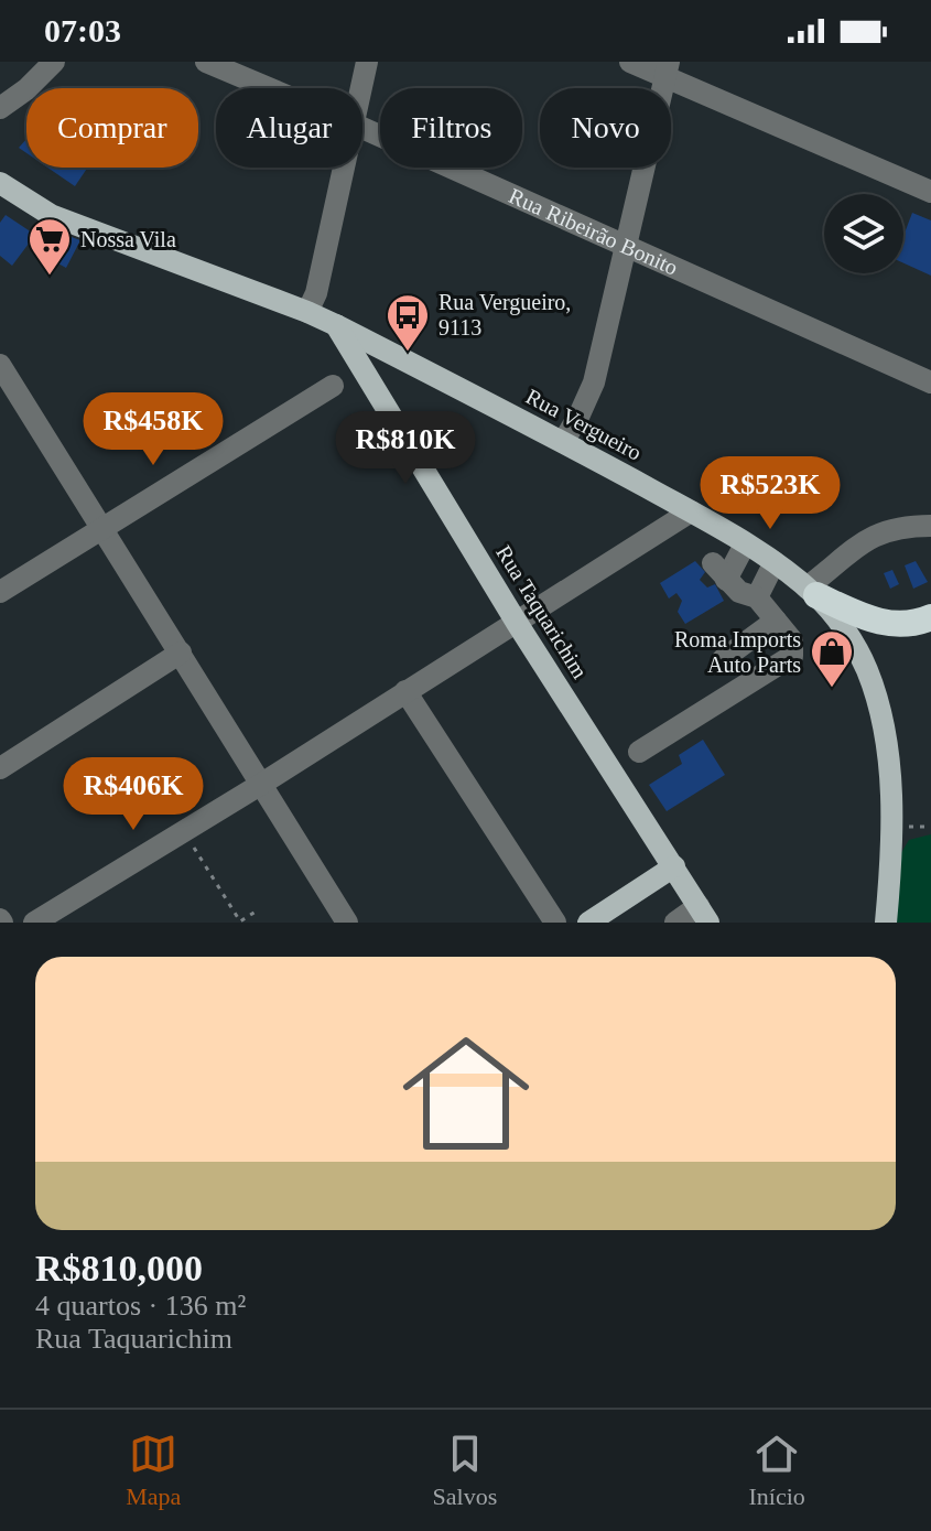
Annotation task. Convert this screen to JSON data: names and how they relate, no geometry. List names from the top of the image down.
{
  "streets": {
    "main road": ["Rua Vergueiro", "Rua Taquarichim"],
    "street": ["Rua Ribeirão Bonito"]
  },
  "crossings": [
    ["Rua Vergueiro", "Rua Taquarichim"]
  ],
  "places": {
    "supermarket": ["Nossa Vila"],
    "bus stop": ["Rua Vergueiro, 9113"],
    "shop": ["Roma Imports Auto Parts"]
  },
  "page": {
    "status": "07:03",
    "chip": [
      "Comprar",
      "Alugar",
      "Filtros",
      "Novo"
    ],
    "price": [
      "R$458K",
      "R$810K",
      "R$523K",
      "R$406K"
    ],
    "list": [
      {
        "name": "R$810,000",
        "note": "4 quartos · 136 m² · Rua Taquarichim"
      }
    ],
    "tabs": ["Mapa", "Salvos", "Início"]
  }
}
